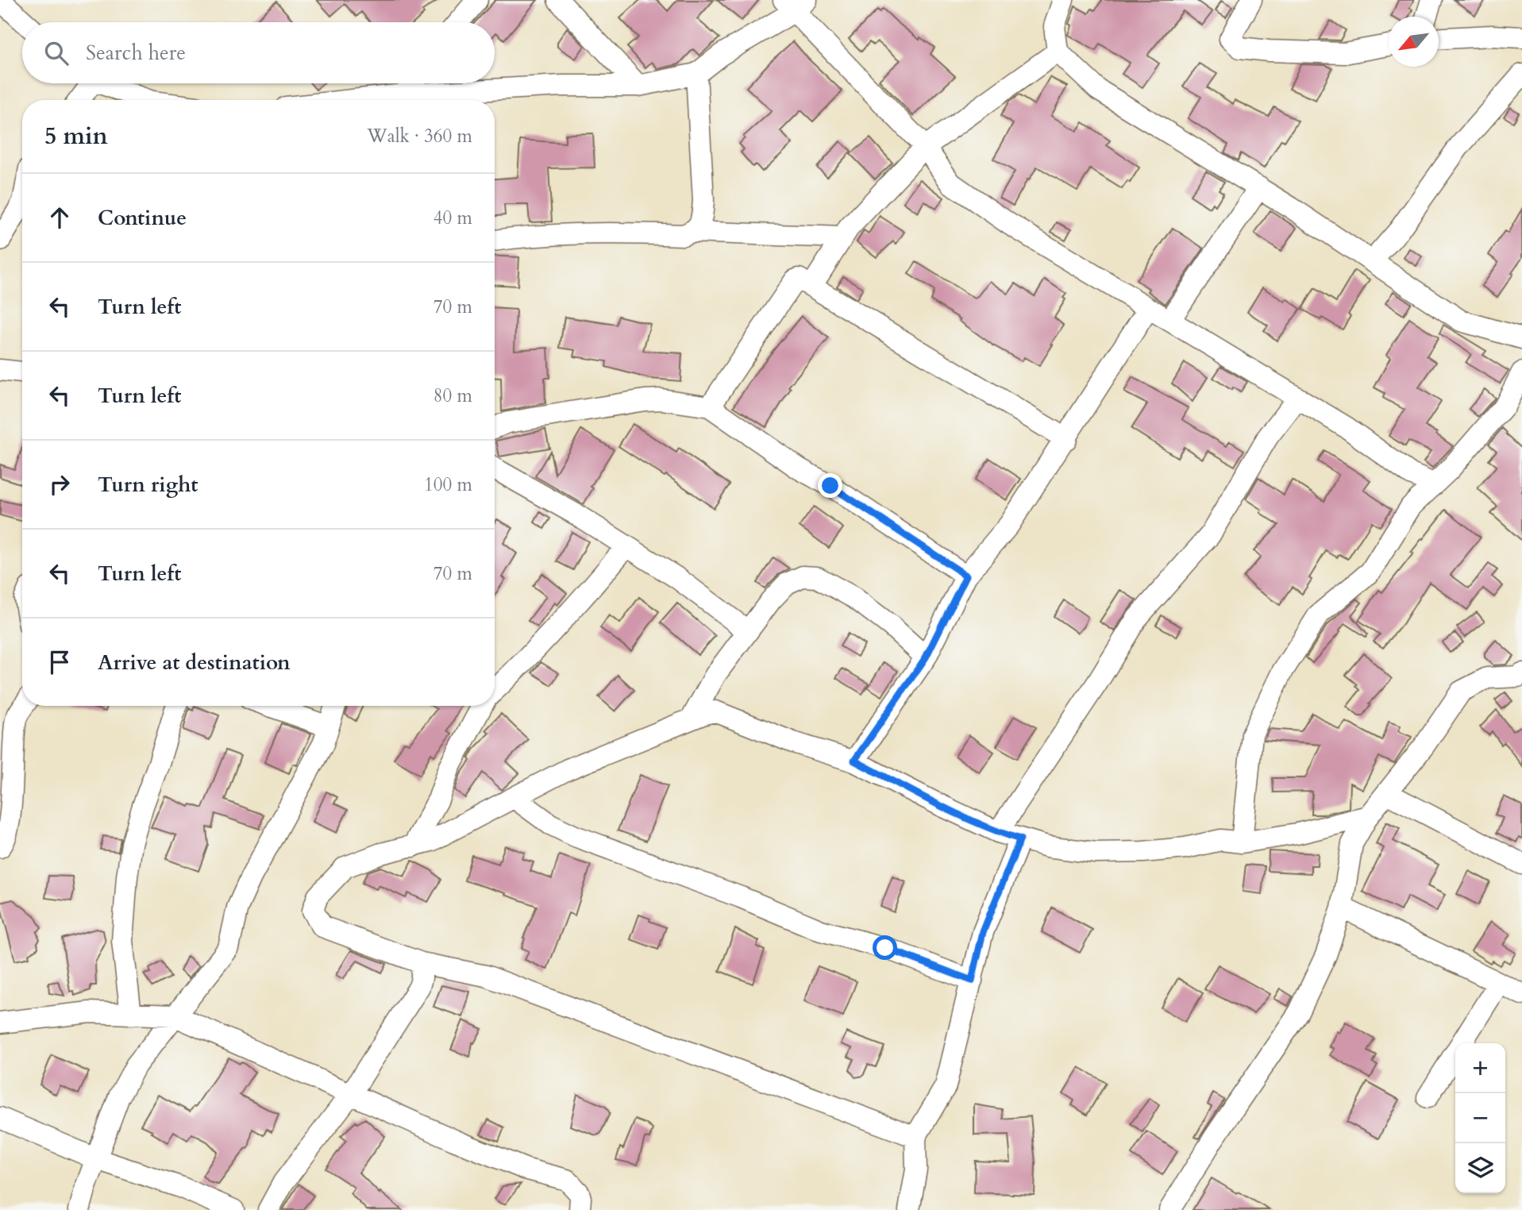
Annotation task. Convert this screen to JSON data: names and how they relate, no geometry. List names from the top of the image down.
{
  "north": "bottom left",
  "page": {
    "search": "Search here",
    "heading": ["5 min", "Walk · 360 m"],
    "list": [
      ["Continue", "40 m"],
      ["Turn left", "70 m"],
      ["Turn left", "80 m"],
      ["Turn right", "100 m"],
      ["Turn left", "70 m"],
      "Arrive at destination"
    ],
    "map_buttons": ["+", "−"]
  }
}
